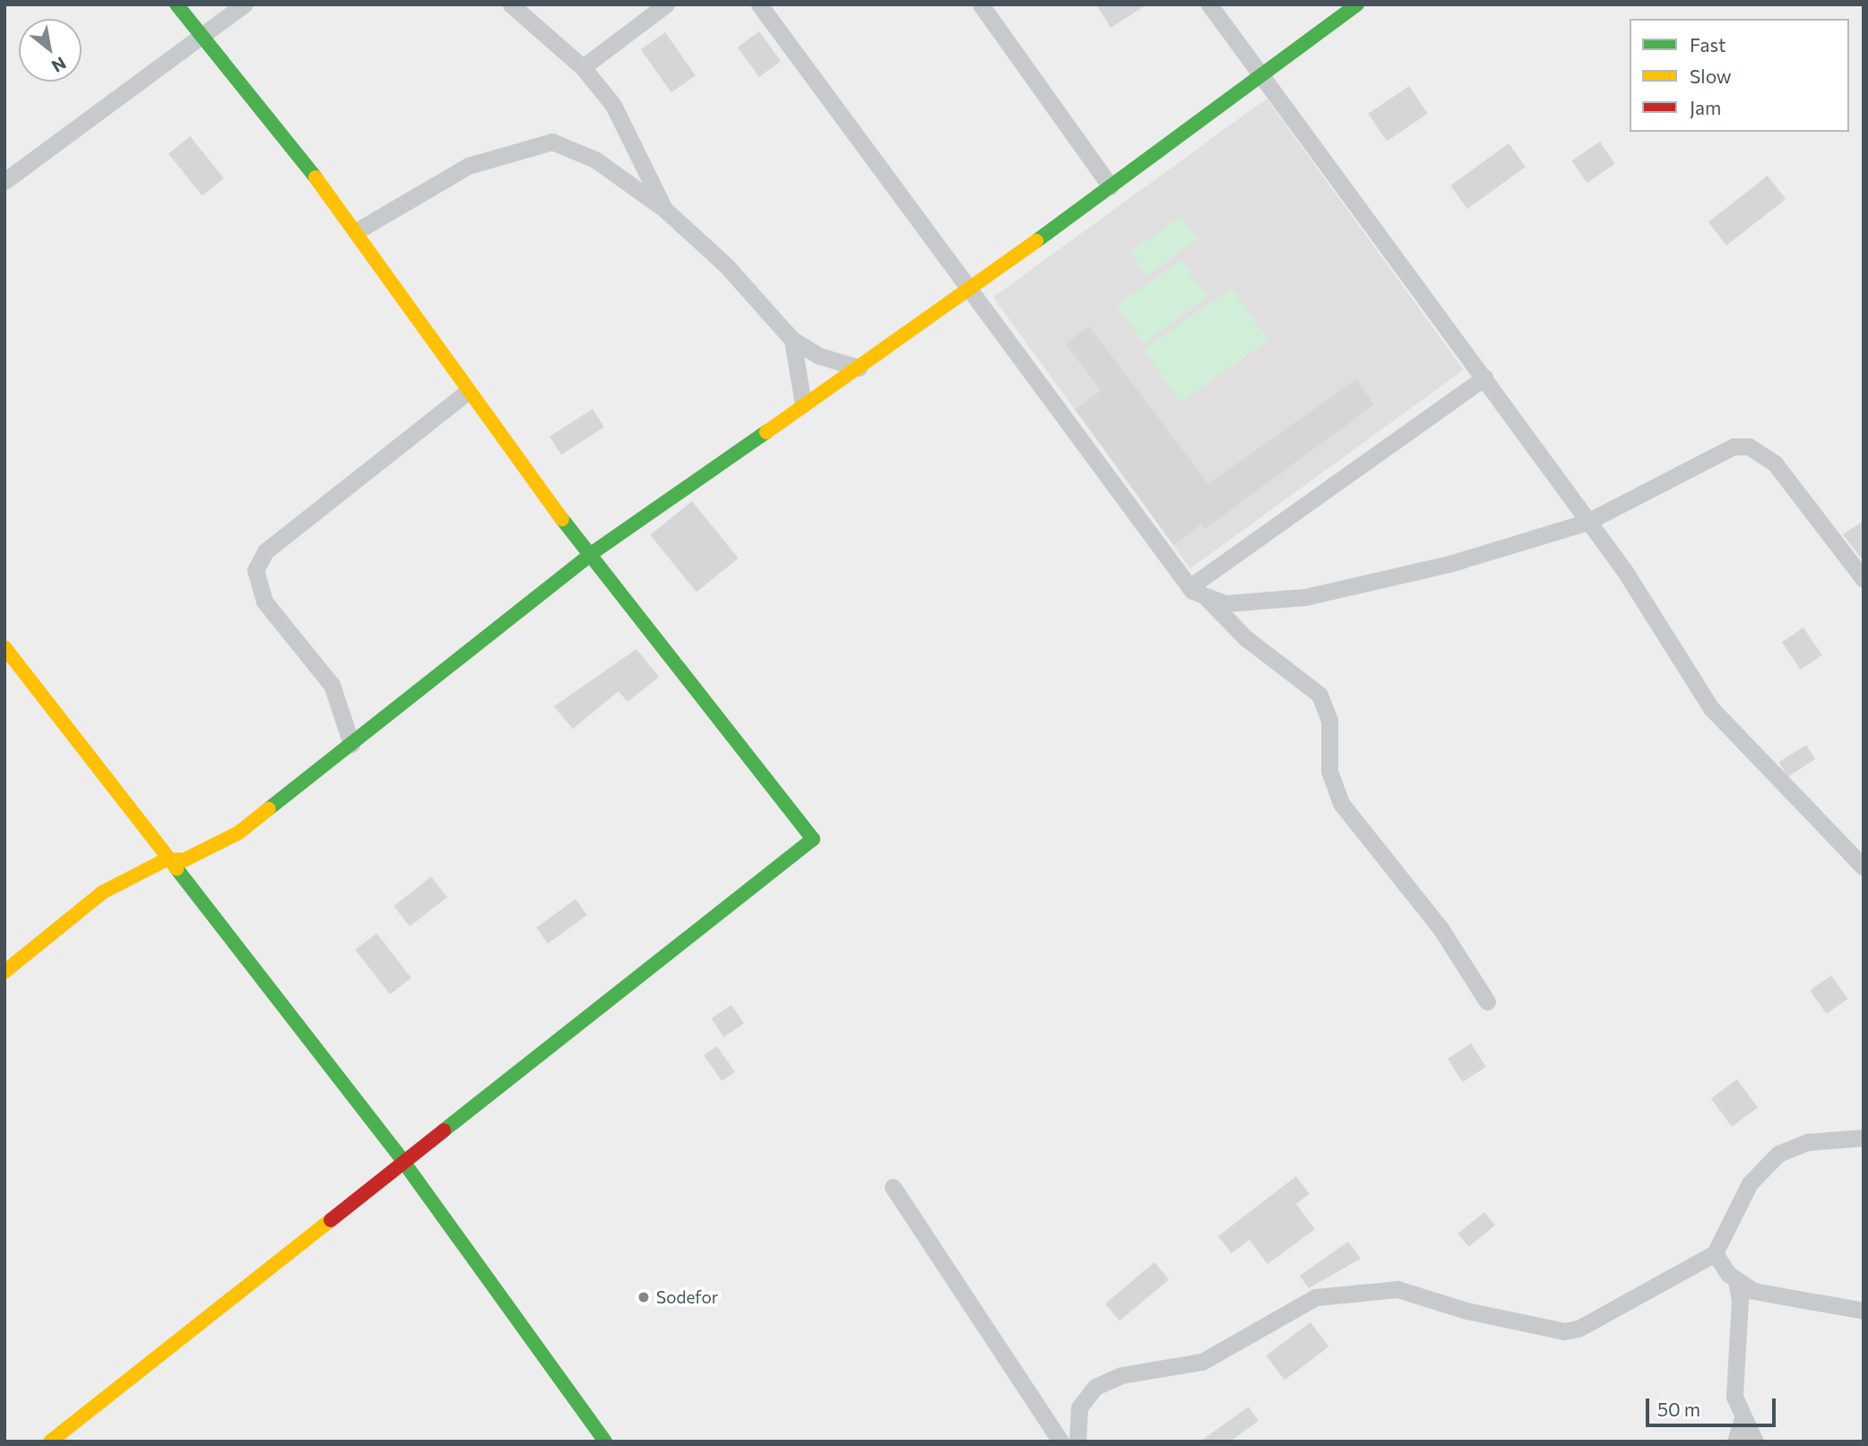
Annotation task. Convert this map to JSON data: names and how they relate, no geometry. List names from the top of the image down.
{
  "places": ["Sodefor"],
  "legend": ["Fast", "Slow", "Jam"],
  "scale_bar": "50 m",
  "north": "bottom right"
}
